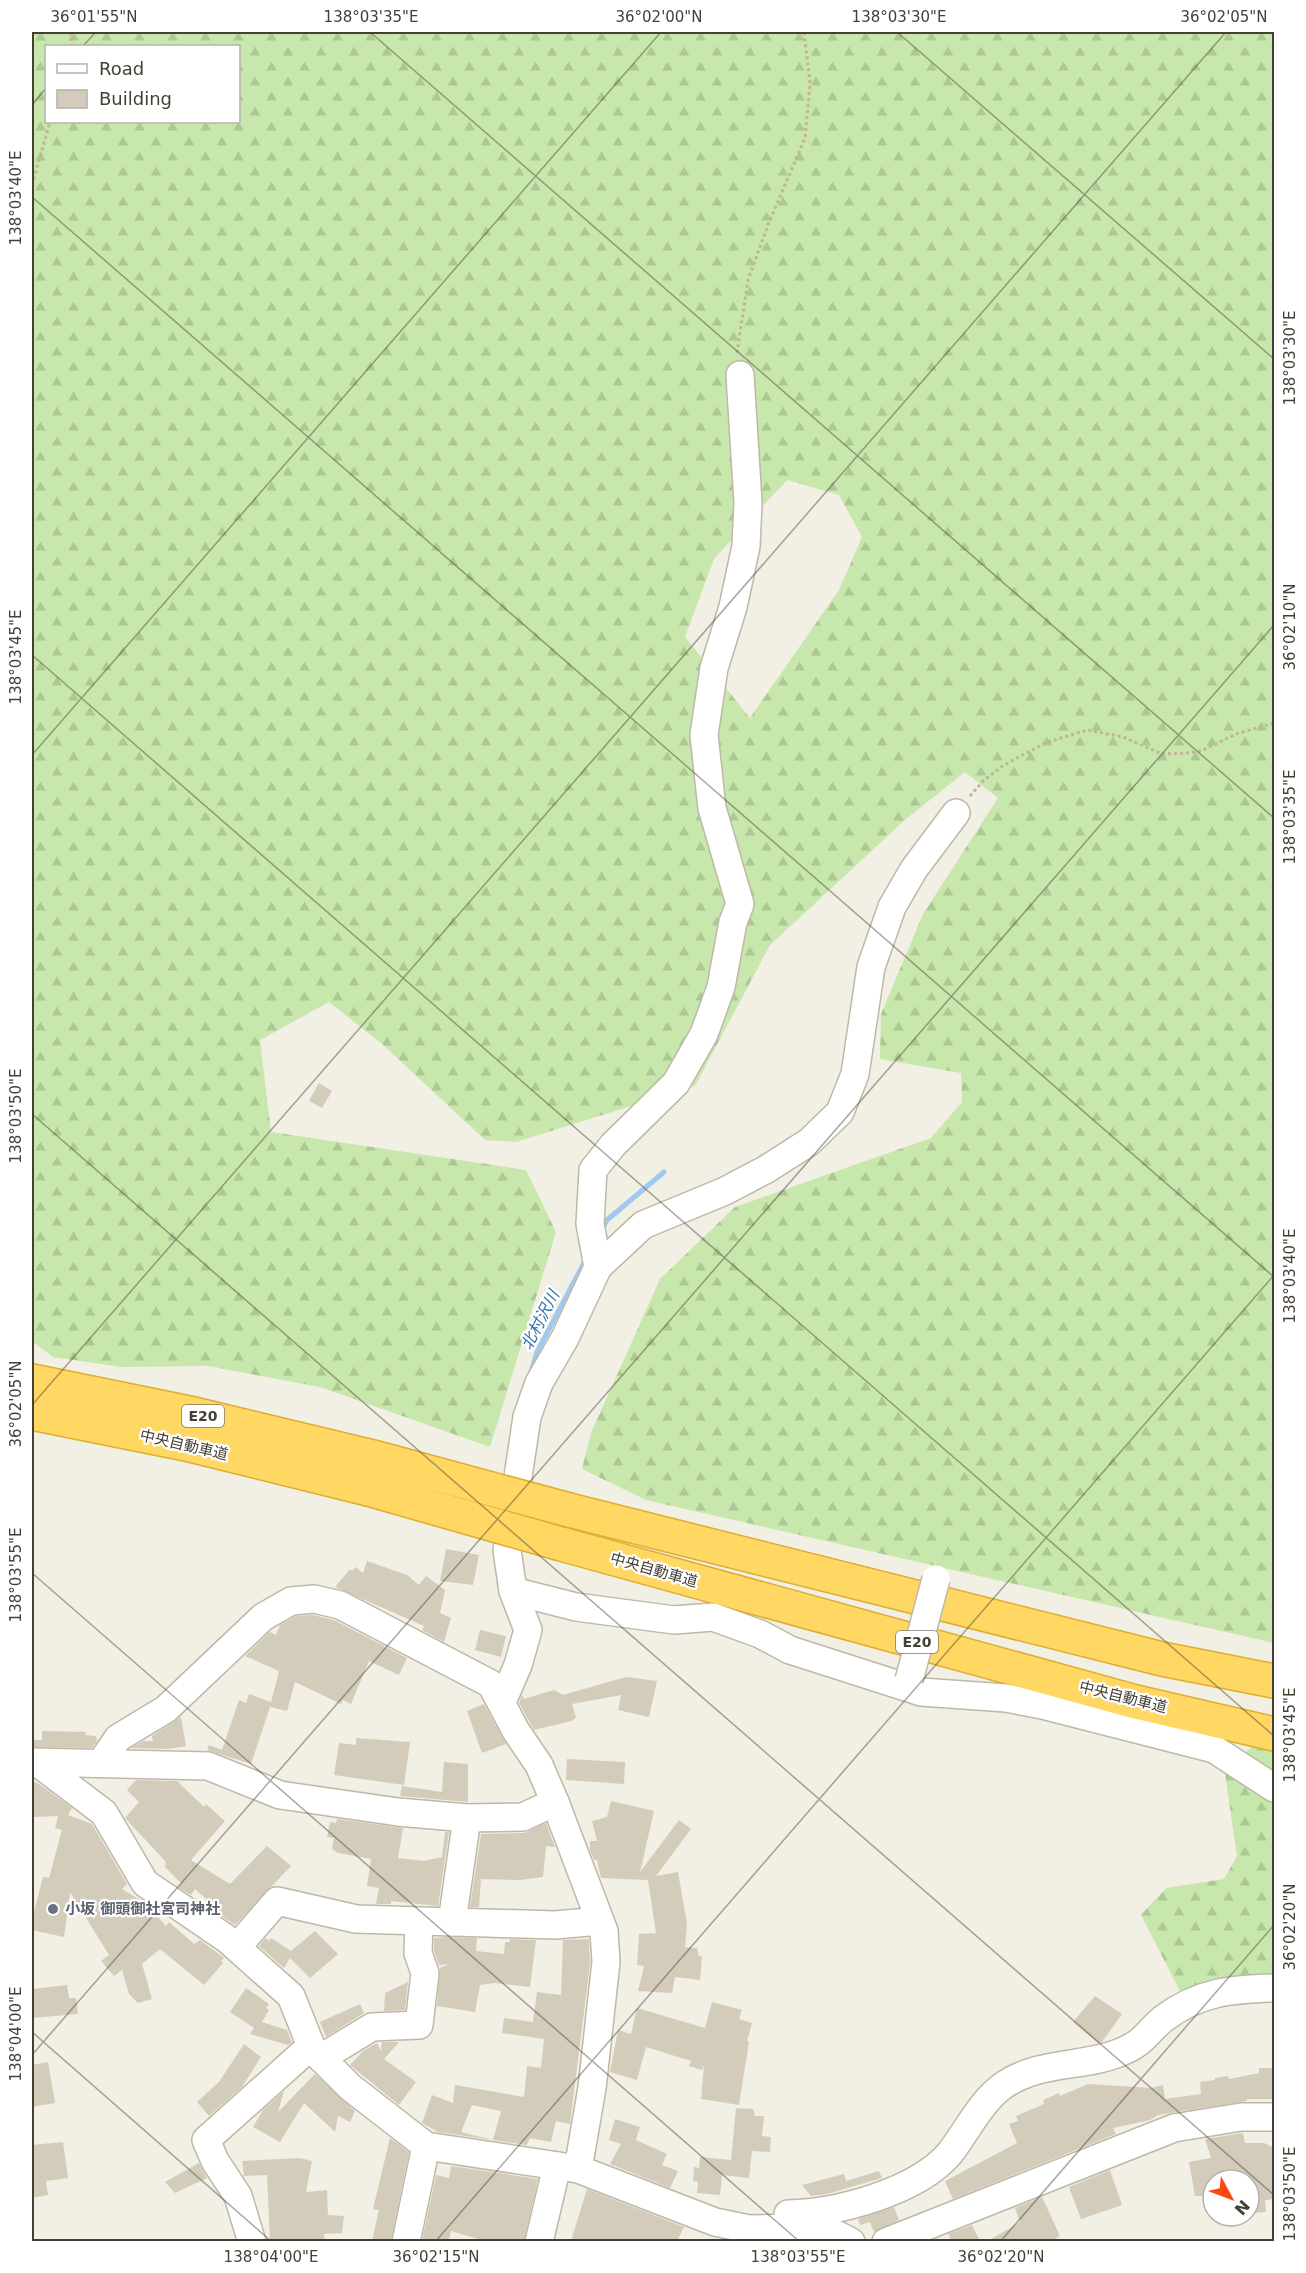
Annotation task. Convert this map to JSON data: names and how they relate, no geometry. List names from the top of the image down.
{
  "streets": {
    "highway": ["E20", "中央自動車道"]
  },
  "water": ["北村沢川"],
  "places": ["小坂 御頭御社宮司神社"],
  "legend": ["Road", "Building"],
  "north": "bottom right",
  "coordinates": [
    "36°01'55\"N",
    "138°03'35\"E",
    "36°02'00\"N",
    "138°03'30\"E",
    "36°02'05\"N",
    "138°03'40\"E",
    "36°02'10\"N",
    "138°03'45\"E",
    "138°03'50\"E",
    "138°03'55\"E",
    "36°02'20\"N",
    "138°04'00\"E",
    "36°02'15\"N"
  ]
}
